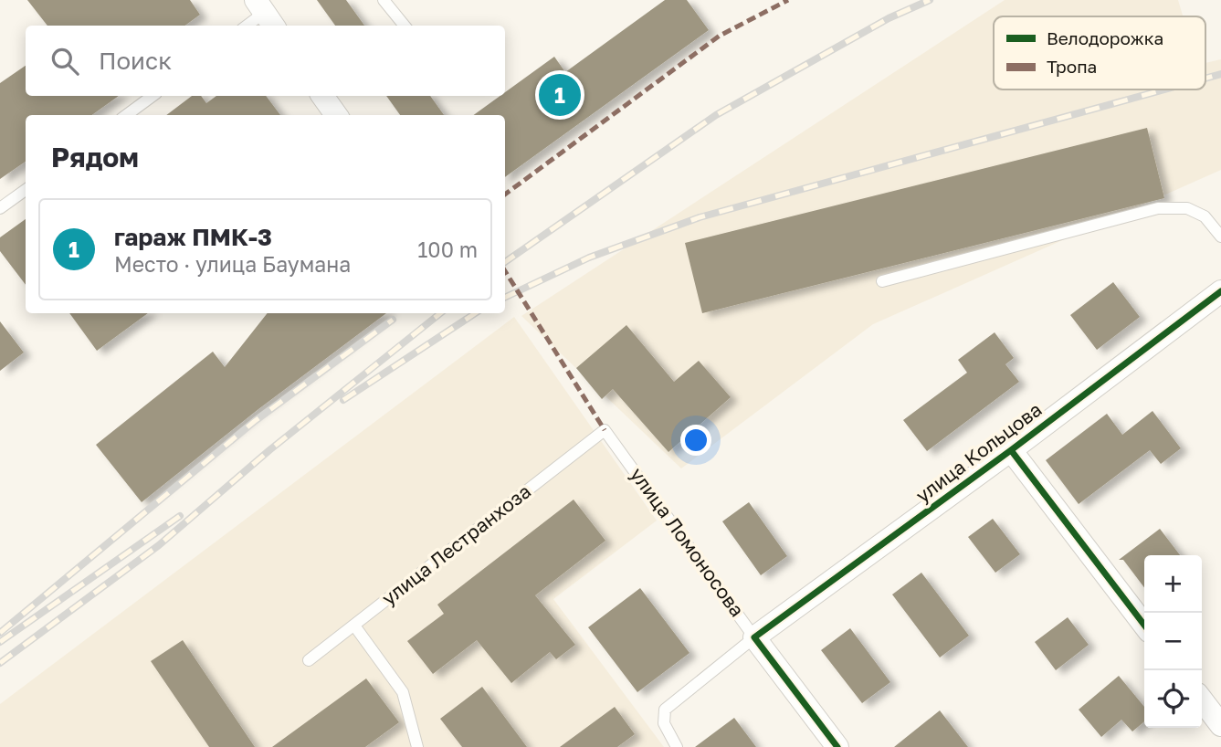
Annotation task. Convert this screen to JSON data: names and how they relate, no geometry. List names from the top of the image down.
{
  "streets": {
    "street": ["улица Кольцова", "улица Ломоносова"],
    "lane": ["улица Лестранхоза"]
  },
  "crossings": [
    ["улица Кольцова", "улица Ломоносова"],
    ["улица Ломоносова", "улица Лестранхоза"]
  ],
  "legend": ["Велодорожка", "Тропа"],
  "page": {
    "search": "Поиск",
    "pins": "1",
    "heading": "Рядом",
    "list": [
      {
        "mark": "1",
        "name": "гараж ПМК-3",
        "note": "Место · улица Баумана",
        "value": "100 m"
      }
    ],
    "map_buttons": ["+", "−"]
  }
}
